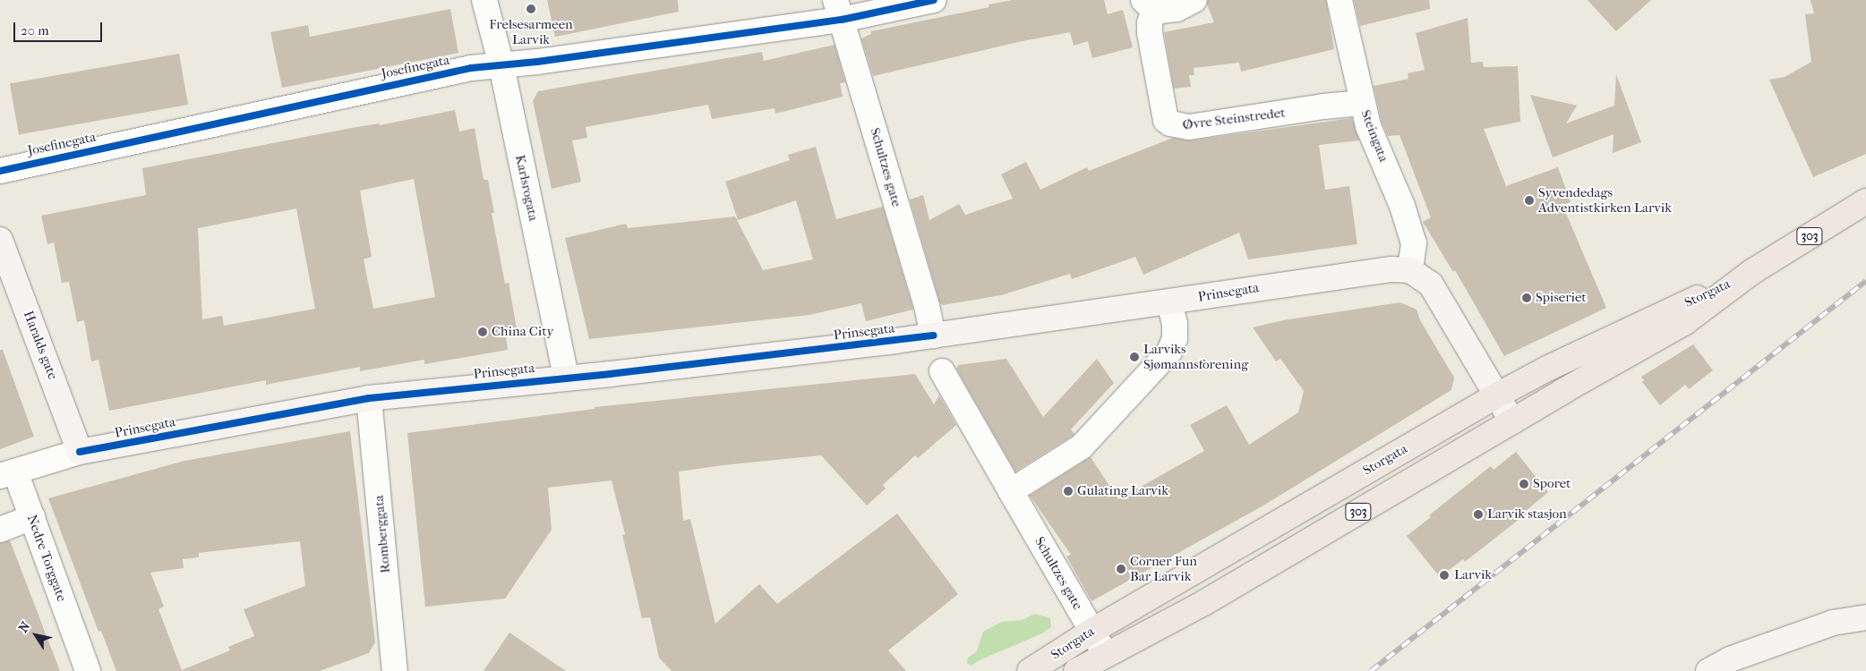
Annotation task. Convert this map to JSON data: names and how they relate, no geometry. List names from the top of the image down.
{
  "streets": {
    "main road": [
      "303",
      "Prinsegata",
      "Storgata",
      "Haralds gate"
    ],
    "street": [
      "Josefinegata",
      "Øvre Steinstredet",
      "Steingata",
      "Schultzes gate",
      "Karlsrogata",
      "Romberggata",
      "Nedre Torggate"
    ]
  },
  "crossings": [
    ["Josefinegata", "Schultzes gate"],
    ["Josefinegata", "Karlsrogata"],
    ["Øvre Steinstredet", "Steingata"],
    ["Steingata", "Prinsegata"],
    ["Schultzes gate", "Prinsegata"],
    ["Schultzes gate", "Storgata"],
    ["Karlsrogata", "Prinsegata"],
    ["Prinsegata", "Haralds gate"],
    ["Prinsegata", "Romberggata"],
    ["Prinsegata", "Nedre Torggate"]
  ],
  "places": [
    "Frelsesarmeen Larvik",
    "Syvendedags Adventistkirken Larvik",
    "Spiseriet",
    "China City",
    "Larviks Sjømannsforening",
    "Sporet",
    "Gulating Larvik",
    "Larvik stasjon",
    "Corner Fun Bar Larvik",
    "Larvik"
  ],
  "scale_bar": "20 m",
  "north": "top left"
}
